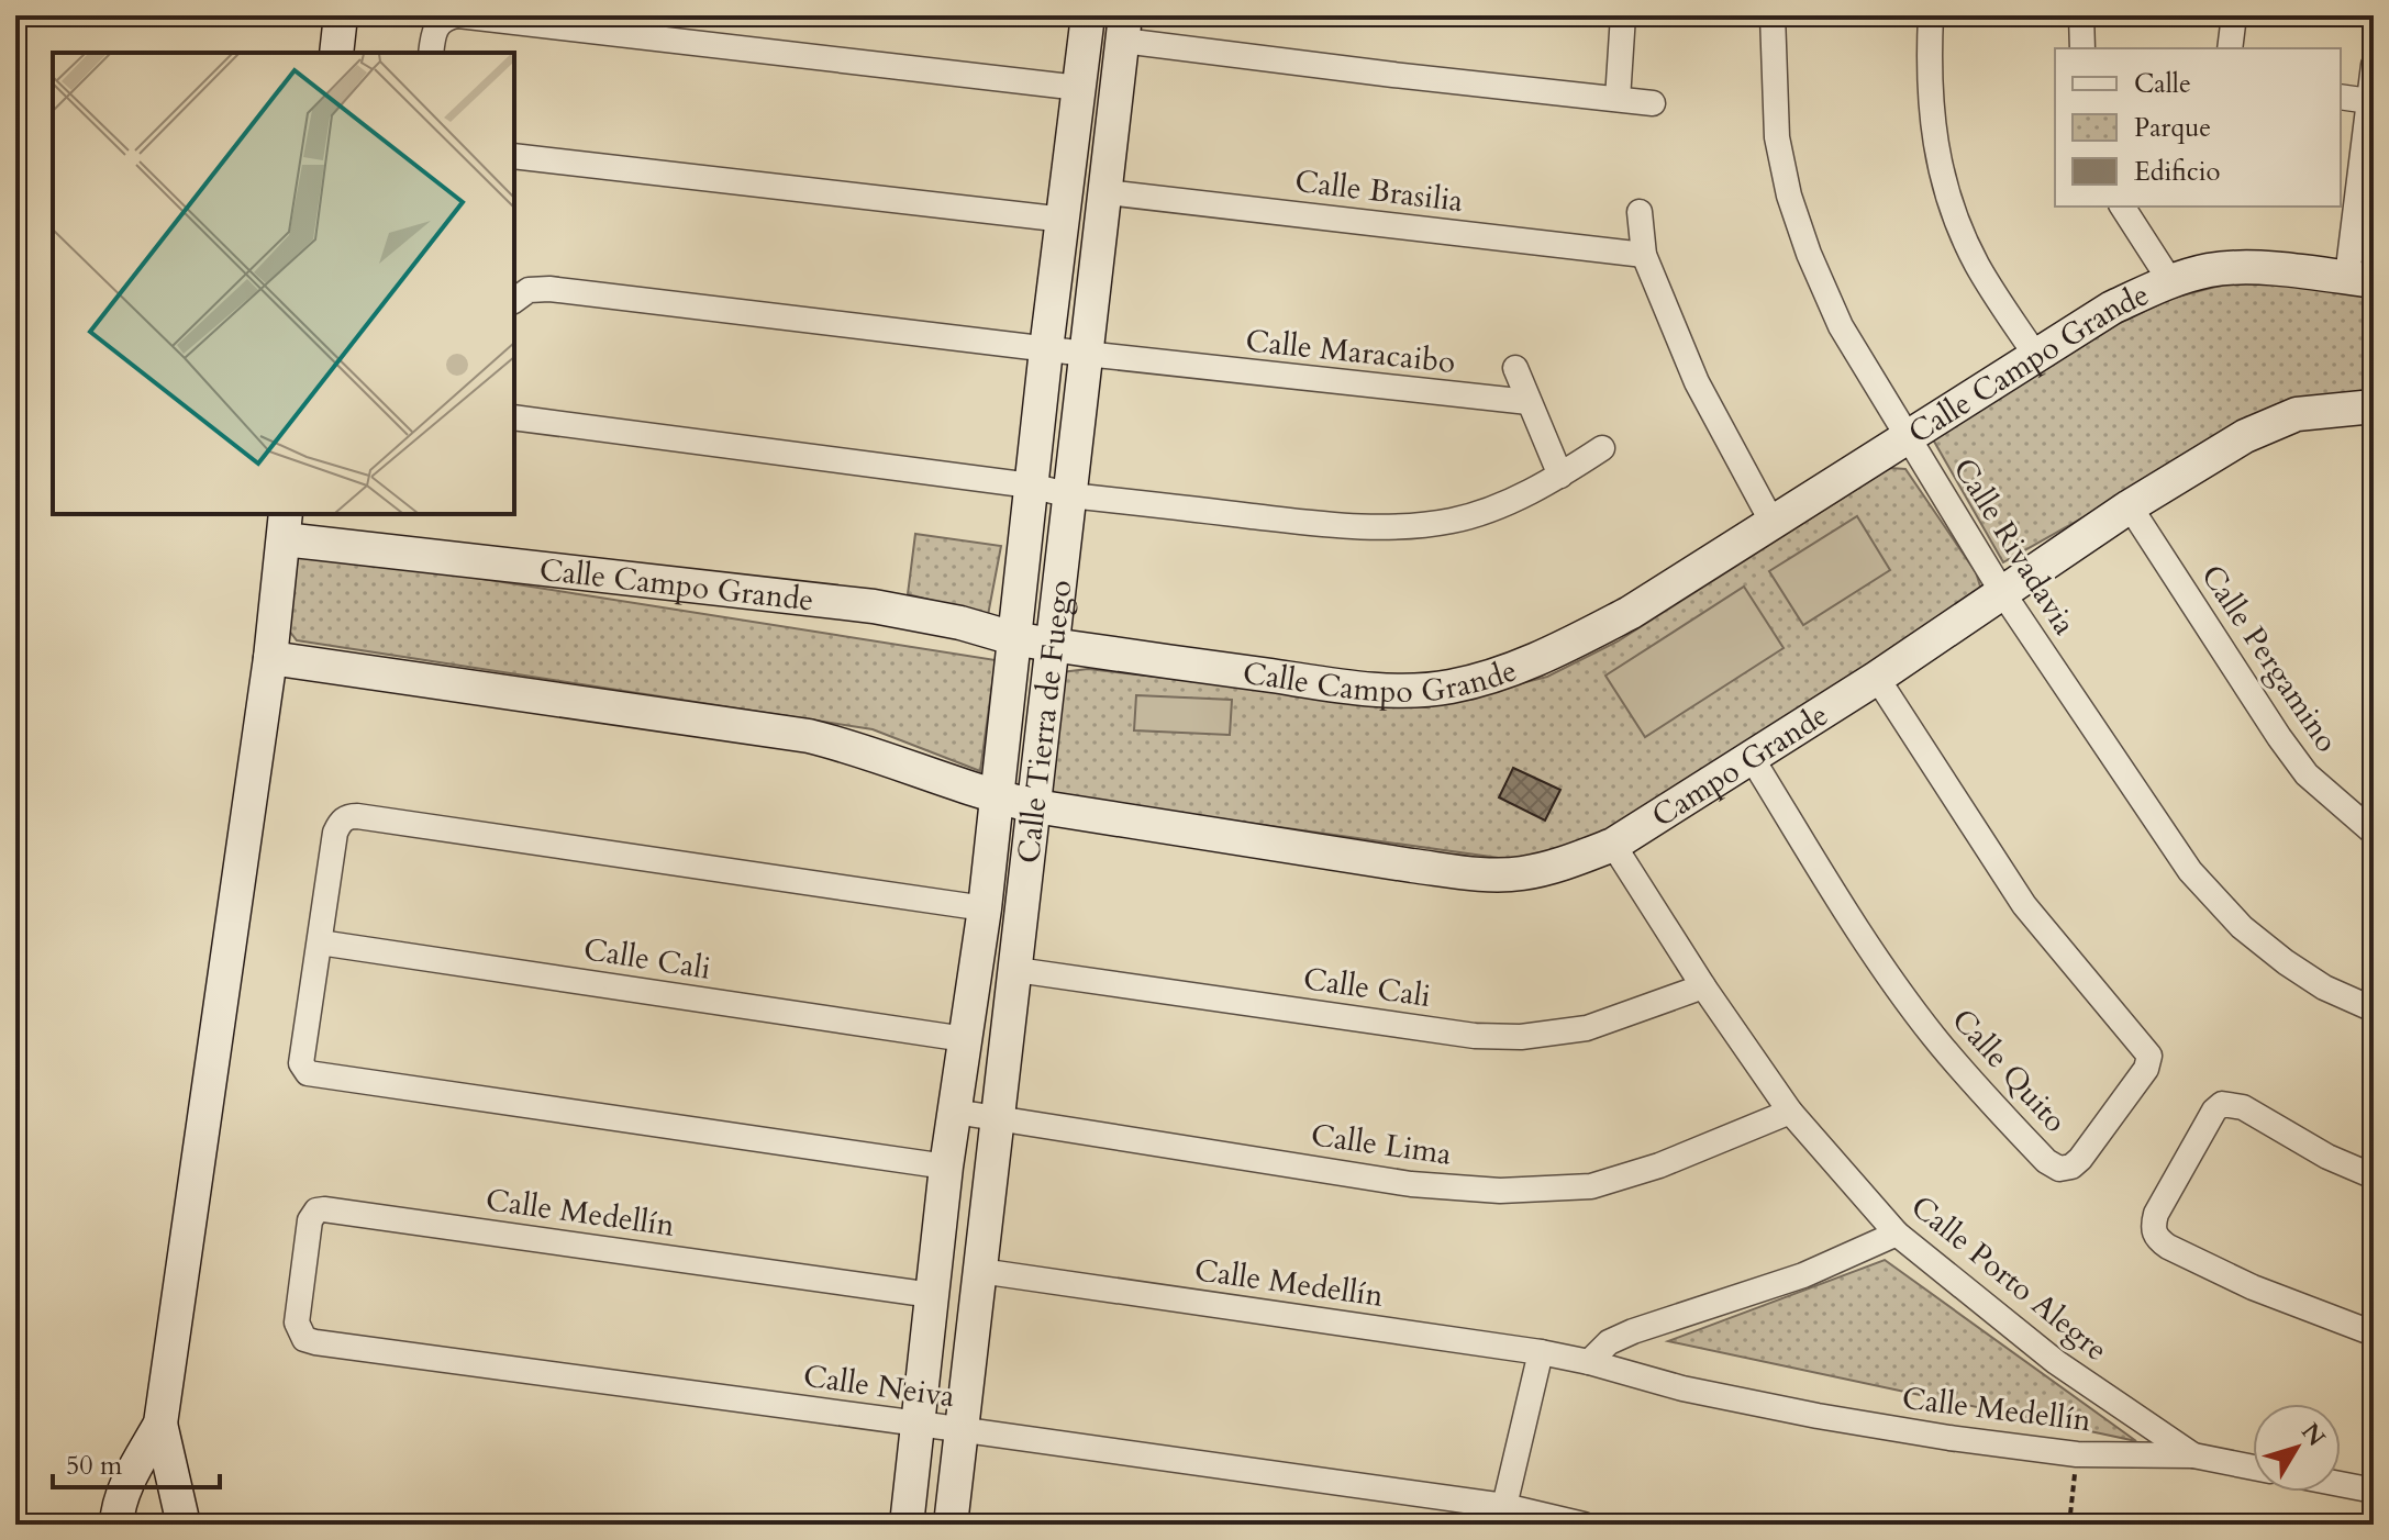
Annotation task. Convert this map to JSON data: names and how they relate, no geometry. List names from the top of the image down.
{
  "streets": {
    "street": [
      "Calle Brasilia",
      "Calle Maracaibo",
      "Calle Campo Grande",
      "Calle Rivadavia",
      "Calle Pergamino",
      "Calle Tierra de Fuego",
      "Campo Grande",
      "Calle Cali",
      "Calle Quito",
      "Calle Lima",
      "Calle Medellín",
      "Calle Porto Alegre",
      "Calle Neiva"
    ]
  },
  "crossings": [
    ["Calle Brasilia", "Calle Tierra de Fuego"],
    ["Calle Maracaibo", "Calle Tierra de Fuego"],
    ["Calle Campo Grande", "Calle Rivadavia"],
    ["Calle Campo Grande", "Calle Tierra de Fuego"],
    ["Calle Rivadavia", "Campo Grande"],
    ["Calle Pergamino", "Campo Grande"],
    ["Calle Tierra de Fuego", "Campo Grande"],
    ["Calle Tierra de Fuego", "Calle Cali"],
    ["Calle Tierra de Fuego", "Calle Lima"],
    ["Calle Tierra de Fuego", "Calle Medellín"],
    ["Calle Tierra de Fuego", "Calle Neiva"],
    ["Campo Grande", "Calle Quito"],
    ["Campo Grande", "Calle Porto Alegre"],
    ["Calle Cali", "Calle Porto Alegre"],
    ["Calle Lima", "Calle Porto Alegre"],
    ["Calle Medellín", "Calle Porto Alegre"],
    ["Calle Medellín", "Calle Neiva"]
  ],
  "legend": ["Calle", "Parque", "Edificio"],
  "scale_bar": "50 m",
  "north": "top right"
}
